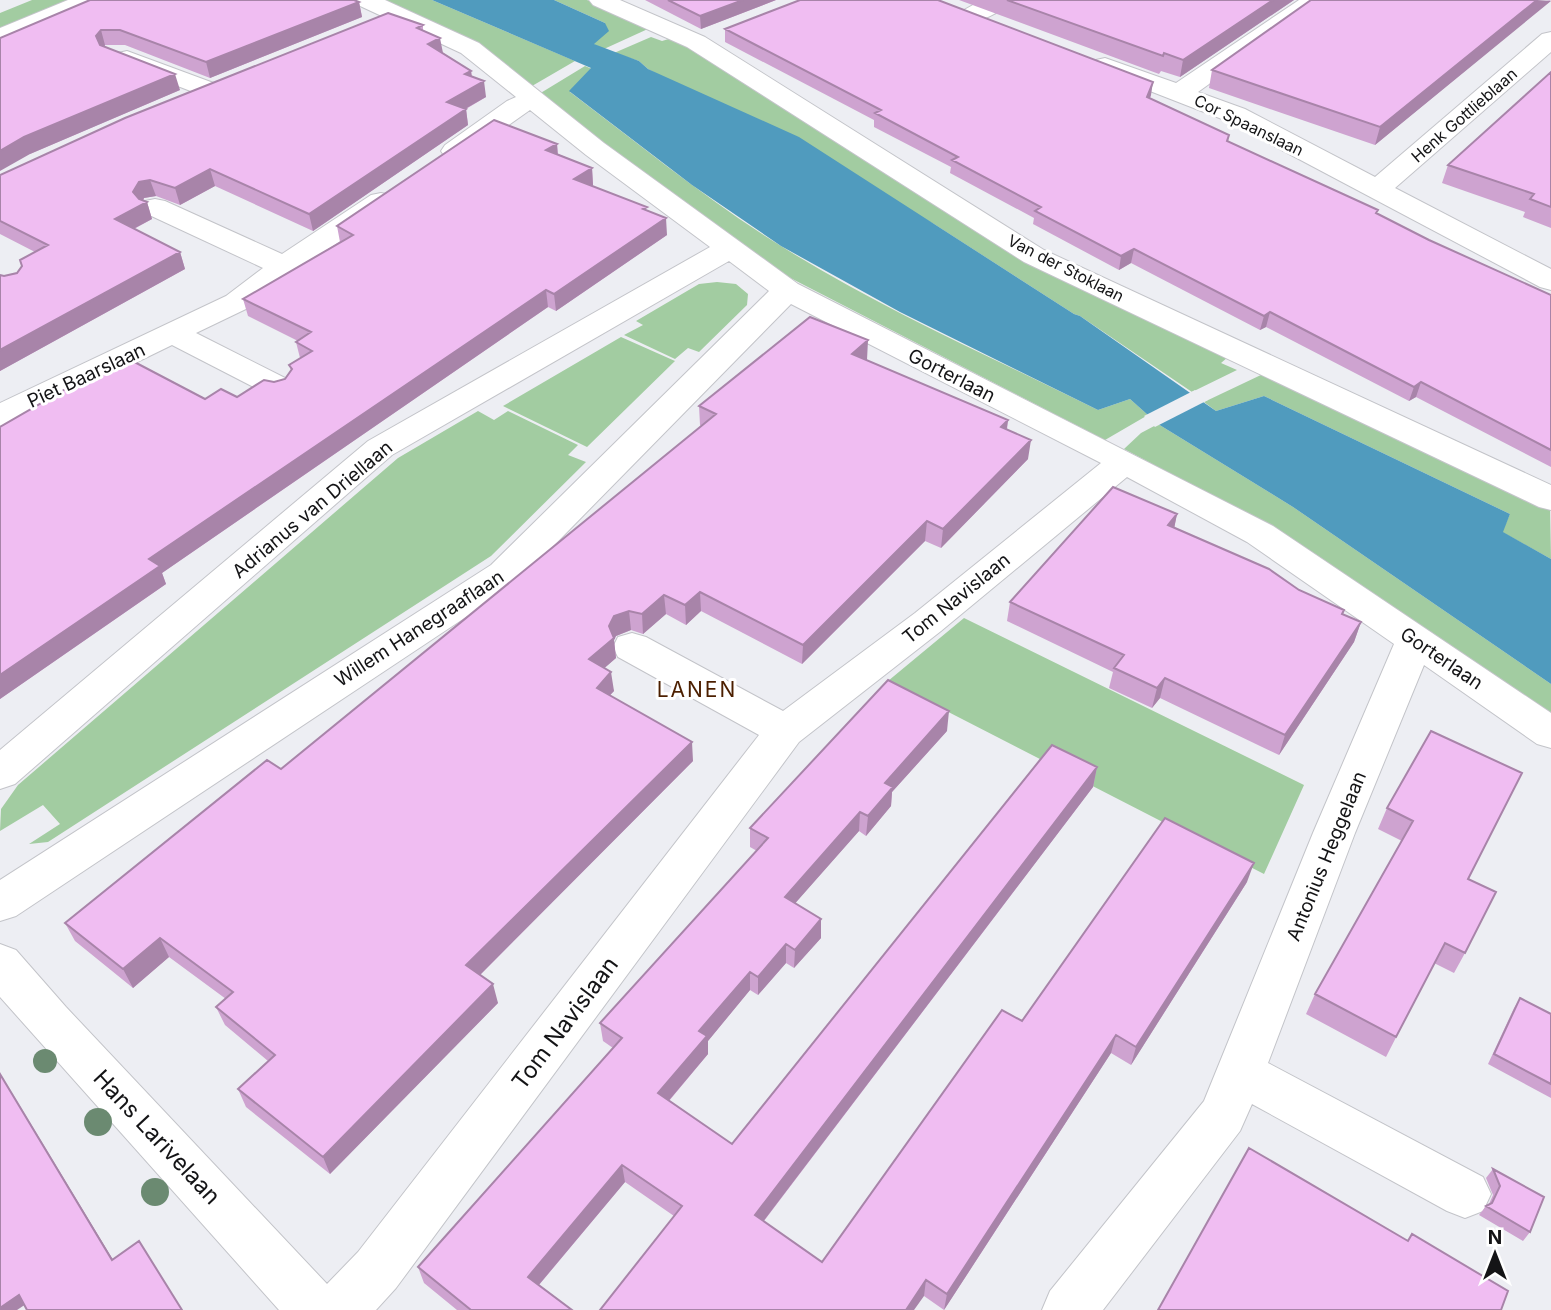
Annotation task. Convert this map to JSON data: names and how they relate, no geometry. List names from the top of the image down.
{
  "streets": {
    "street": [
      "Henk Gottlieblaan",
      "Cor Spaanslaan",
      "Van der Stoklaan",
      "Piet Baarslaan",
      "Gorterlaan",
      "Adrianus van Driellaan",
      "Tom Navislaan",
      "Willem Hanegraaflaan",
      "Antonius Heggelaan",
      "Hans Larivelaan"
    ]
  },
  "crossings": [
    ["Henk Gottlieblaan", "Cor Spaanslaan"],
    ["Piet Baarslaan", "Gorterlaan"],
    ["Gorterlaan", "Adrianus van Driellaan"],
    ["Gorterlaan", "Tom Navislaan"],
    ["Gorterlaan", "Willem Hanegraaflaan"],
    ["Gorterlaan", "Antonius Heggelaan"]
  ],
  "districts": ["LANEN"],
  "north": "top"
}
